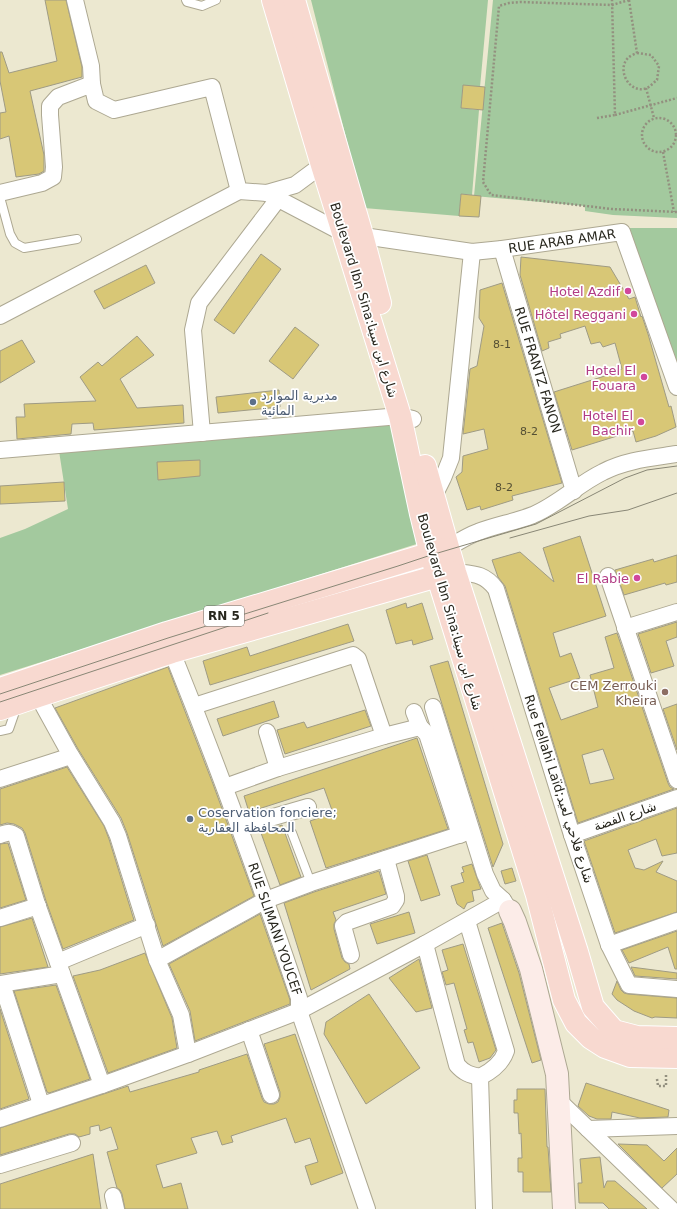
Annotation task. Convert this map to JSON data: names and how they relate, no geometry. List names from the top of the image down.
{
  "streets": {
    "main road": ["Boulevard Ibn Sina:شارع ابن سينا", "RN 5"],
    "street": [
      "RUE ARAB AMAR",
      "RUE FRANTZ FANON",
      "Rue Fellahi Laïd;شارع فلاحي لعيد",
      "شارع الفضة",
      "RUE SLIMANI YOUCEF"
    ]
  },
  "crossings": [
    ["RUE ARAB AMAR", "Boulevard Ibn Sina:شارع ابن سينا"],
    ["RUE ARAB AMAR", "RUE FRANTZ FANON"],
    ["Boulevard Ibn Sina:شارع ابن سينا", "RN 5"],
    ["Boulevard Ibn Sina:شارع ابن سينا", "Rue Fellahi Laïd;شارع فلاحي لعيد"],
    ["RN 5", "Rue Fellahi Laïd;شارع فلاحي لعيد"],
    ["RN 5", "RUE SLIMANI YOUCEF"],
    ["Rue Fellahi Laïd;شارع فلاحي لعيد", "شارع الفضة"]
  ],
  "places": [
    "Hotel Azdif",
    "Hôtel Reggani",
    "Hotel El Fouara",
    "مديرية الموارد المائية",
    "Hotel El Bachir",
    "El Rabie",
    "CEM Zerrouki Kheira",
    "Coservation fonciere; المحافظة العقارية"
  ],
  "house_numbers": ["8-1", "8-2", "8-2"]
}
